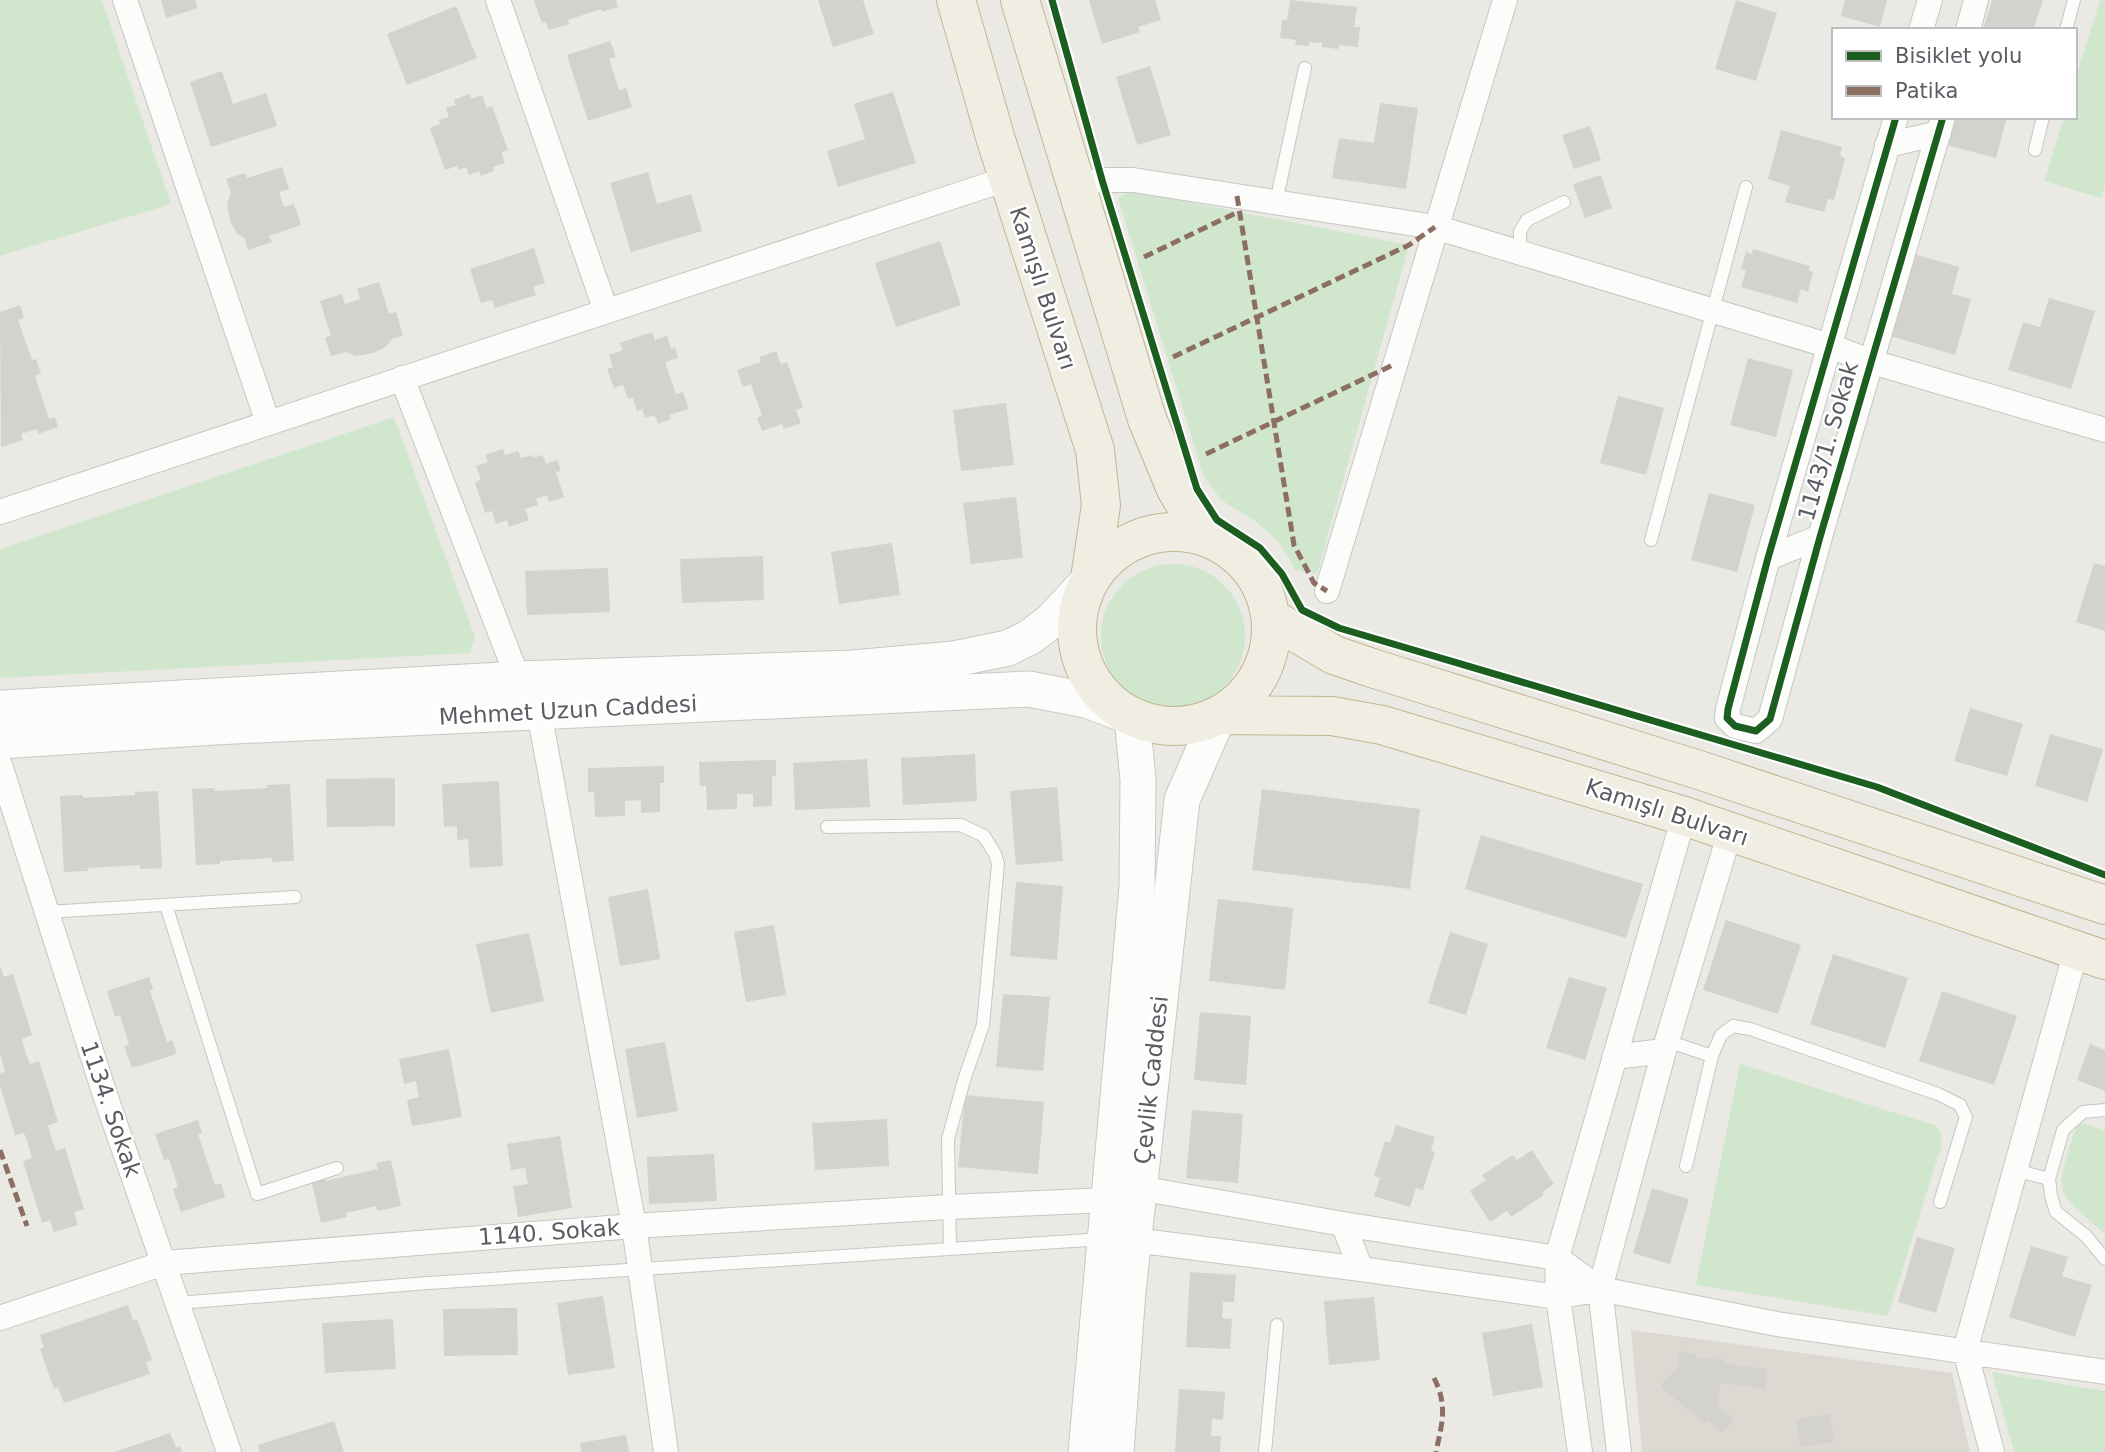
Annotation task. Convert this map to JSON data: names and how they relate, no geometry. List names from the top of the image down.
{
  "streets": {
    "highway": ["Kamışlı Bulvarı"],
    "main road": ["Mehmet Uzun Caddesi", "Çevlik Caddesi"],
    "street": ["1143/1. Sokak", "1134. Sokak", "1140. Sokak"]
  },
  "crossings": [
    ["Kamışlı Bulvarı", "Mehmet Uzun Caddesi"],
    ["Kamışlı Bulvarı", "Çevlik Caddesi"],
    ["Mehmet Uzun Caddesi", "Çevlik Caddesi"],
    ["Çevlik Caddesi", "1140. Sokak"],
    ["1134. Sokak", "1140. Sokak"]
  ],
  "legend": ["Bisiklet yolu", "Patika"]
}
